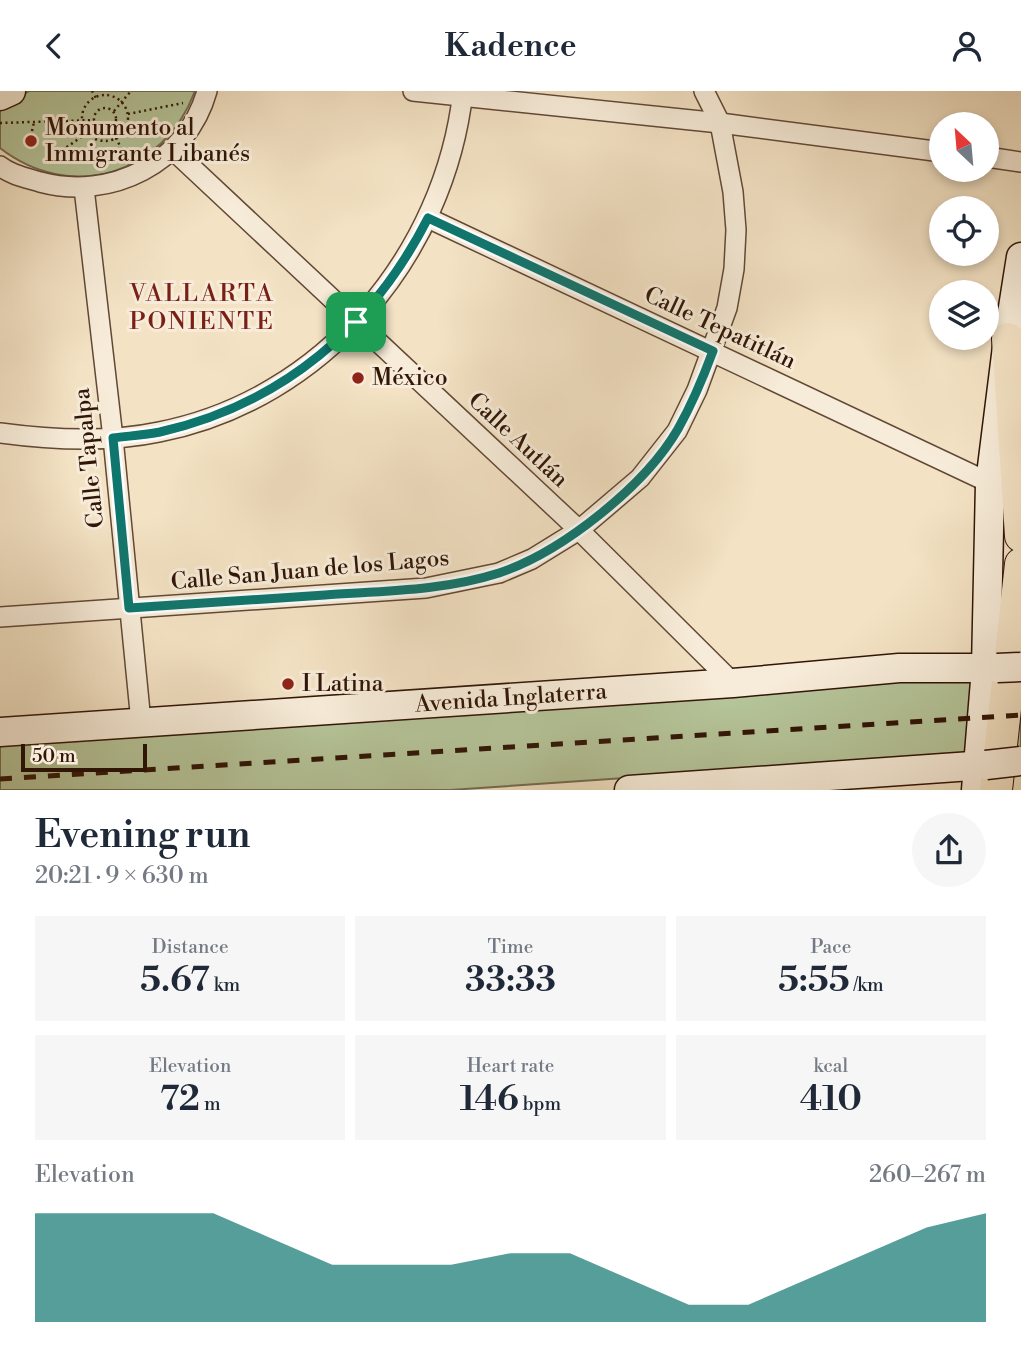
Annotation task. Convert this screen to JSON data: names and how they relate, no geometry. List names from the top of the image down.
{
  "streets": {
    "street": [
      "Calle Tepatitlán",
      "Calle Autlán",
      "Calle Tapalpa",
      "Calle San Juan de los Lagos",
      "Avenida Inglaterra"
    ]
  },
  "crossings": [
    ["Calle Tepatitlán", "Calle San Juan de los Lagos"],
    ["Calle Autlán", "Calle San Juan de los Lagos"],
    ["Calle Autlán", "Avenida Inglaterra"],
    ["Calle Tapalpa", "Calle San Juan de los Lagos"],
    ["Calle Tapalpa", "Avenida Inglaterra"]
  ],
  "districts": ["VALLARTA PONIENTE"],
  "places": ["Monumento al Inmigrante Libanés", "México", "I Latina"],
  "scale_bar": "50 m",
  "north": "top left",
  "page": {
    "header": "Kadence",
    "scale": "50 m",
    "heading": ["Evening run", "20:21 · 9 × 630 m"],
    "stats": [
      ["Distance", "5.67 km"],
      ["Time", "33:33"],
      ["Pace", "5:55 /km"],
      ["Elevation", "72 m"],
      ["Heart rate", "146 bpm"],
      ["kcal", "410"]
    ],
    "chart": ["Elevation", "260–267 m"]
  }
}
